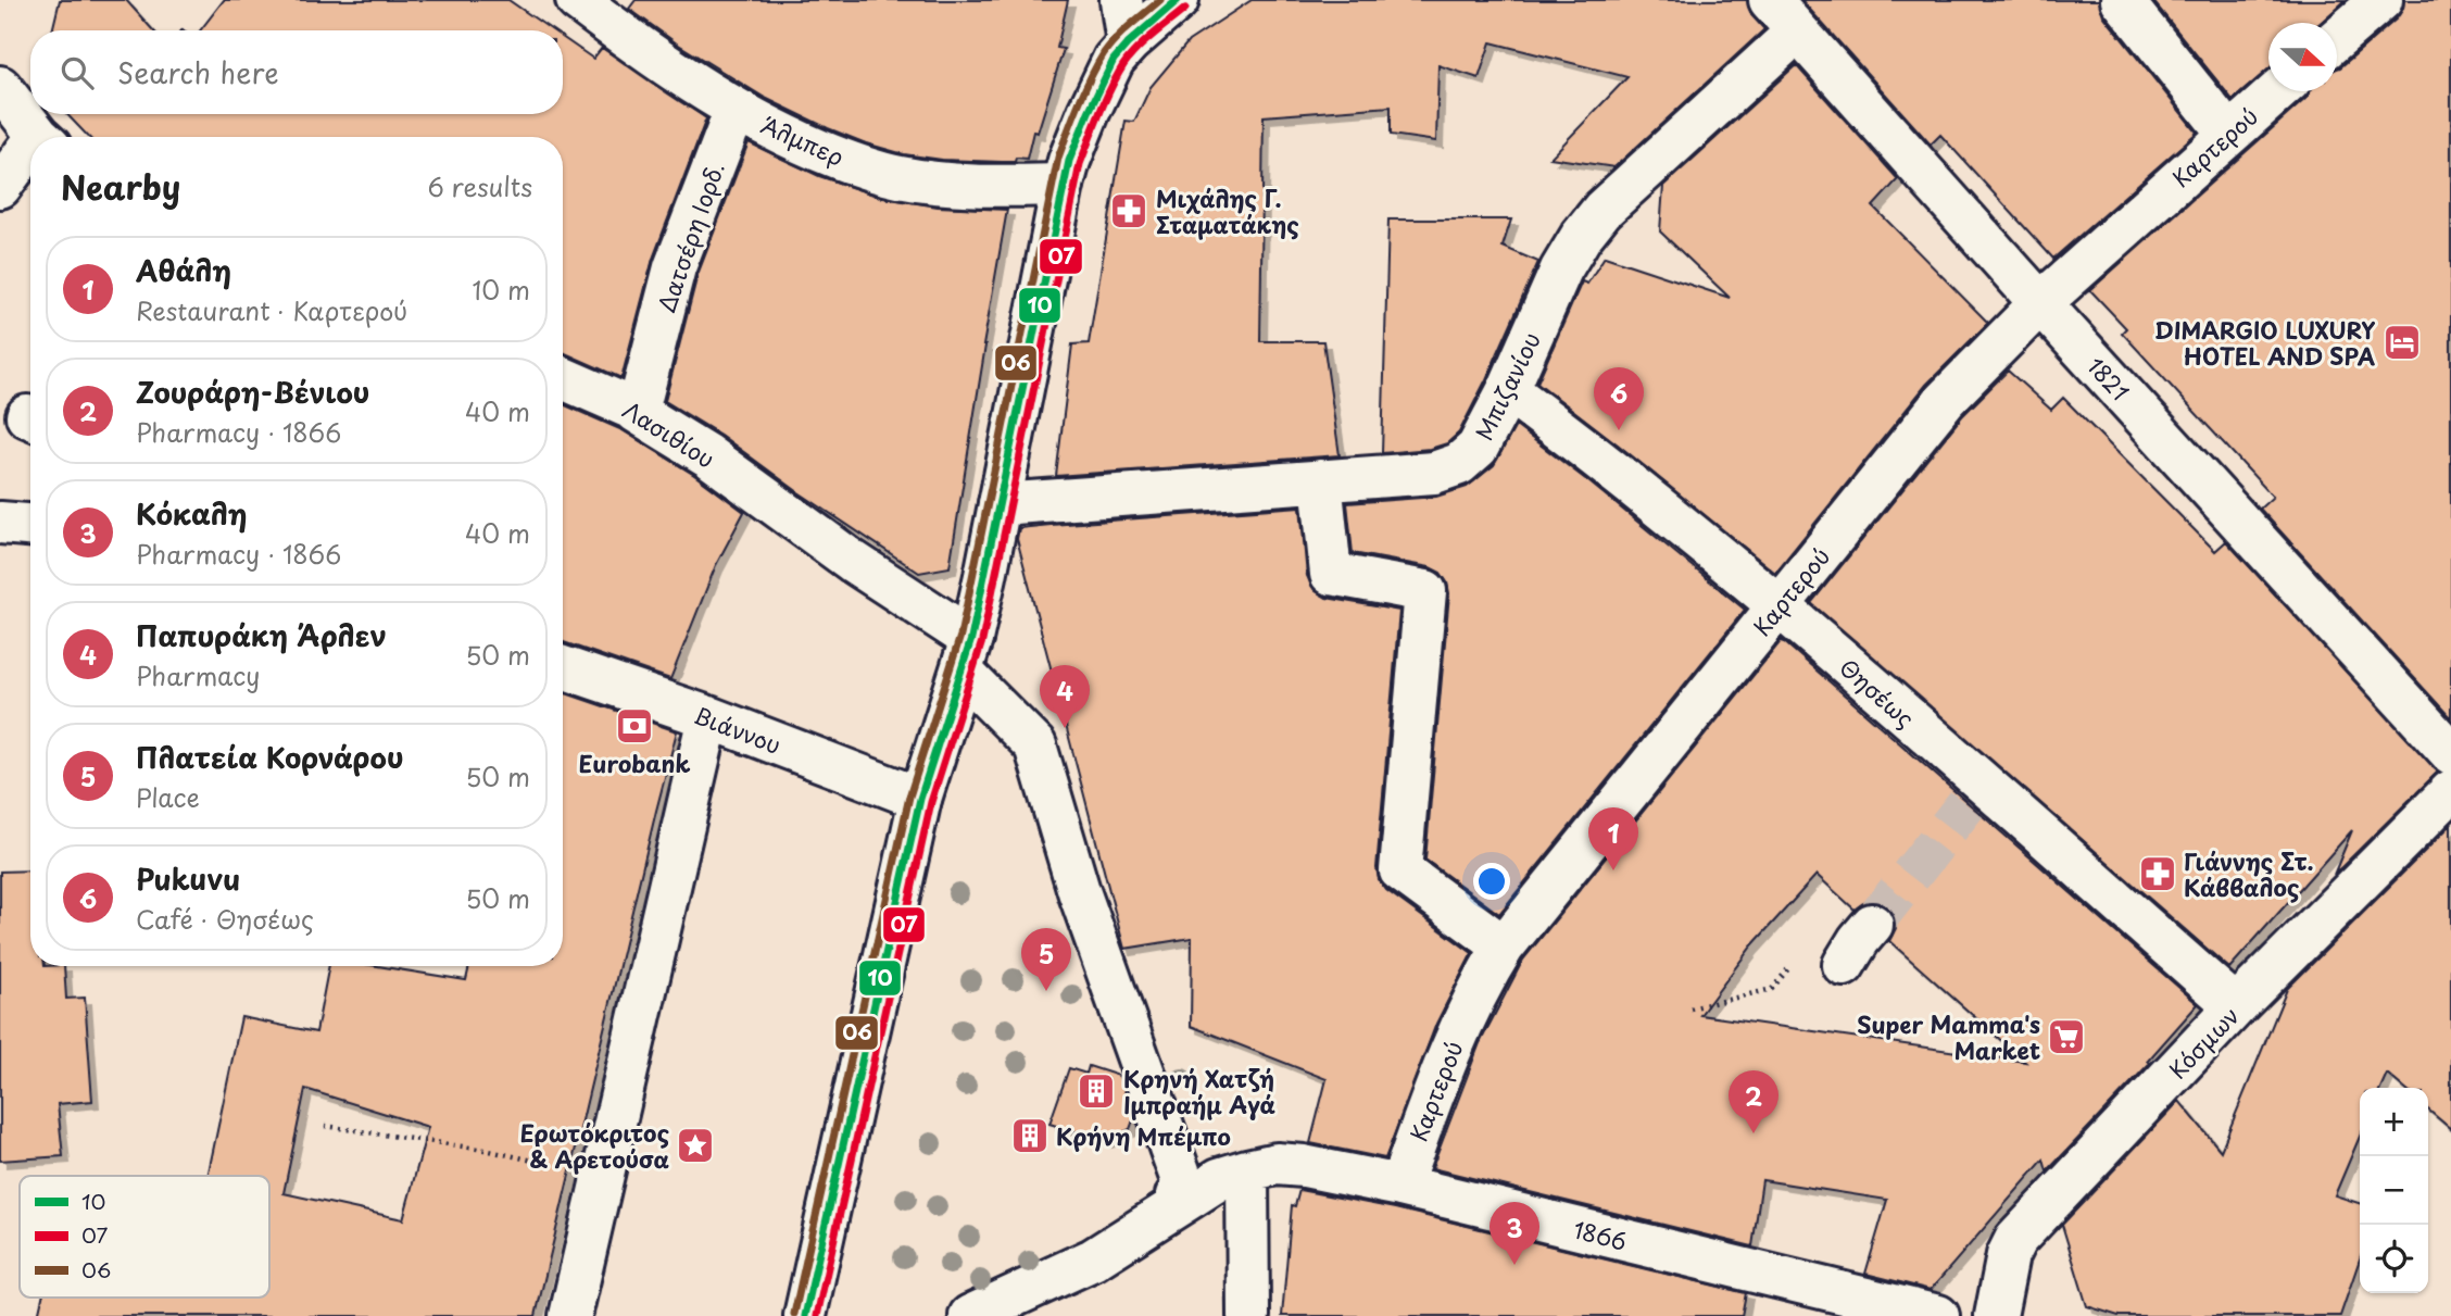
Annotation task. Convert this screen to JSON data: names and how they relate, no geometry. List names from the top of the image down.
{
  "streets": {
    "street": [
      "Άλμπερ",
      "Καρτερού",
      "Δατσέρη Ιορδ.",
      "1821",
      "Μπιζανίου",
      "Λασιθίου",
      "Θησέως",
      "Βιάννου",
      "Κόσμων",
      "1866"
    ]
  },
  "crossings": [
    ["Άλμπερ", "Δατσέρη Ιορδ."],
    ["Καρτερού", "1821"],
    ["Καρτερού", "Θησέως"],
    ["Καρτερού", "1866"],
    ["Δατσέρη Ιορδ.", "Λασιθίου"],
    ["1821", "Μπιζανίου"],
    ["Μπιζανίου", "Θησέως"],
    ["Λασιθίου", "1866"],
    ["Θησέως", "Κόσμων"]
  ],
  "places": {
    "pharmacy": ["Μιχάλης Γ. Σταματάκης", "Γιάννης Στ. Κάββαλος"],
    "hotel": ["DIMARGIO LUXURY HOTEL AND SPA"],
    "bank": ["Eurobank"],
    "supermarket": ["Super Mamma's Market"],
    "building": ["Κρηνή Χατζή Ιμπραήμ Αγά", "Κρήνη Μπέμπο"],
    "place": ["Ερωτόκριτος & Αρετούσα"]
  },
  "lines": ["transit line 10", "transit line 06", "transit line 07"],
  "legend": ["10", "07", "06"],
  "north": "right",
  "page": {
    "search": "Search here",
    "heading": ["Nearby", "6 results"],
    "list": [
      {
        "mark": "1",
        "name": "Αθάλη",
        "note": "Restaurant · Καρτερού",
        "value": "10 m"
      },
      {
        "mark": "2",
        "name": "Ζουράρη-Βένιου",
        "note": "Pharmacy · 1866",
        "value": "40 m"
      },
      {
        "mark": "3",
        "name": "Κόκαλη",
        "note": "Pharmacy · 1866",
        "value": "40 m"
      },
      {
        "mark": "4",
        "name": "Παπυράκη Άρλεν",
        "note": "Pharmacy",
        "value": "50 m"
      },
      {
        "mark": "5",
        "name": "Πλατεία Κορνάρου",
        "note": "Place",
        "value": "50 m"
      },
      {
        "mark": "6",
        "name": "Pukuvu",
        "note": "Café · Θησέως",
        "value": "50 m"
      }
    ],
    "pins": [
      "6",
      "4",
      "1",
      "5",
      "2",
      "3"
    ],
    "map_buttons": ["+", "−"]
  }
}
